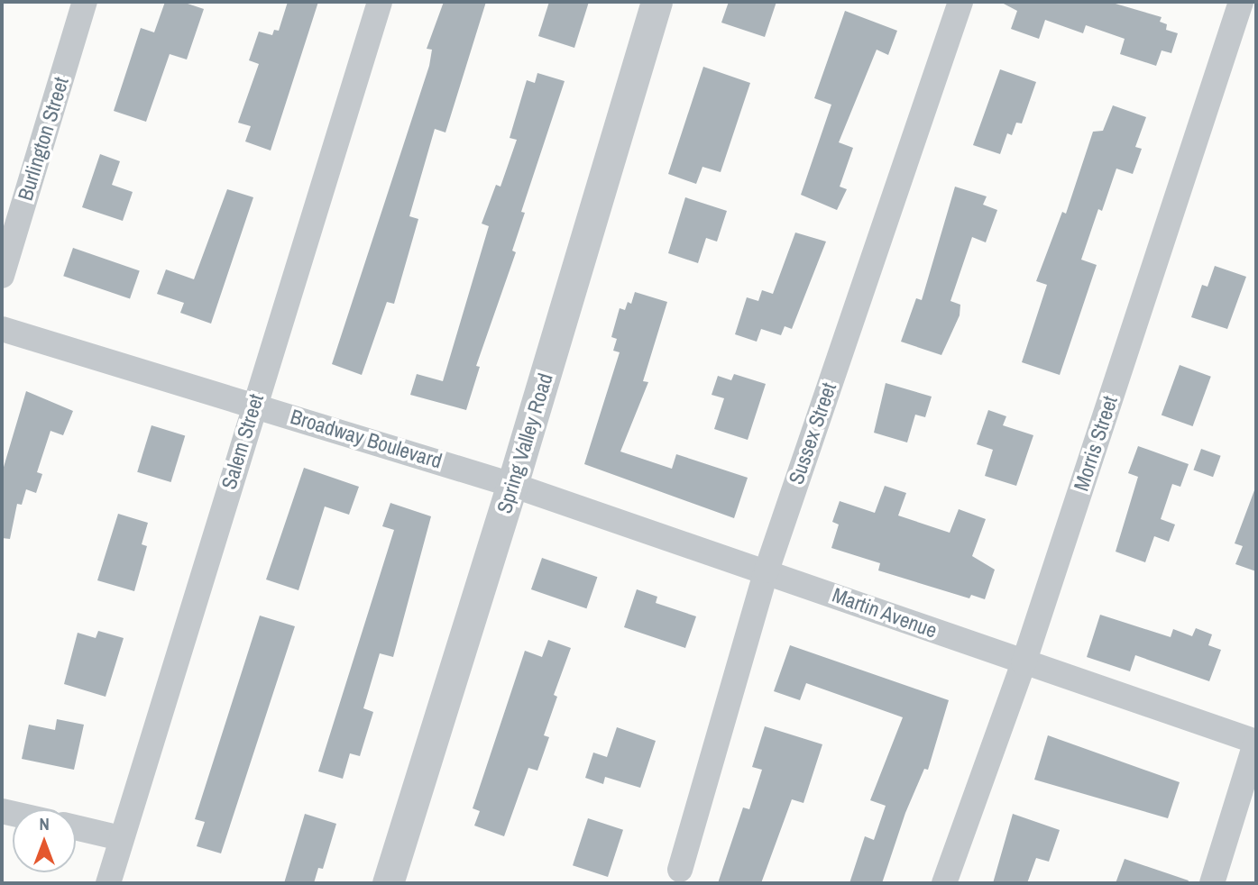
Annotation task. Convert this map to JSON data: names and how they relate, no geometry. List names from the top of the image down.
{
  "streets": {
    "street": [
      "Burlington Street",
      "Sussex Street",
      "Broadway Boulevard",
      "Salem Street",
      "Spring Valley Road",
      "Morris Street",
      "Martin Avenue"
    ]
  },
  "crossings": [
    ["Sussex Street", "Martin Avenue"],
    ["Broadway Boulevard", "Salem Street"],
    ["Broadway Boulevard", "Spring Valley Road"],
    ["Broadway Boulevard", "Martin Avenue"],
    ["Spring Valley Road", "Martin Avenue"],
    ["Morris Street", "Martin Avenue"]
  ],
  "north": "top"
}
